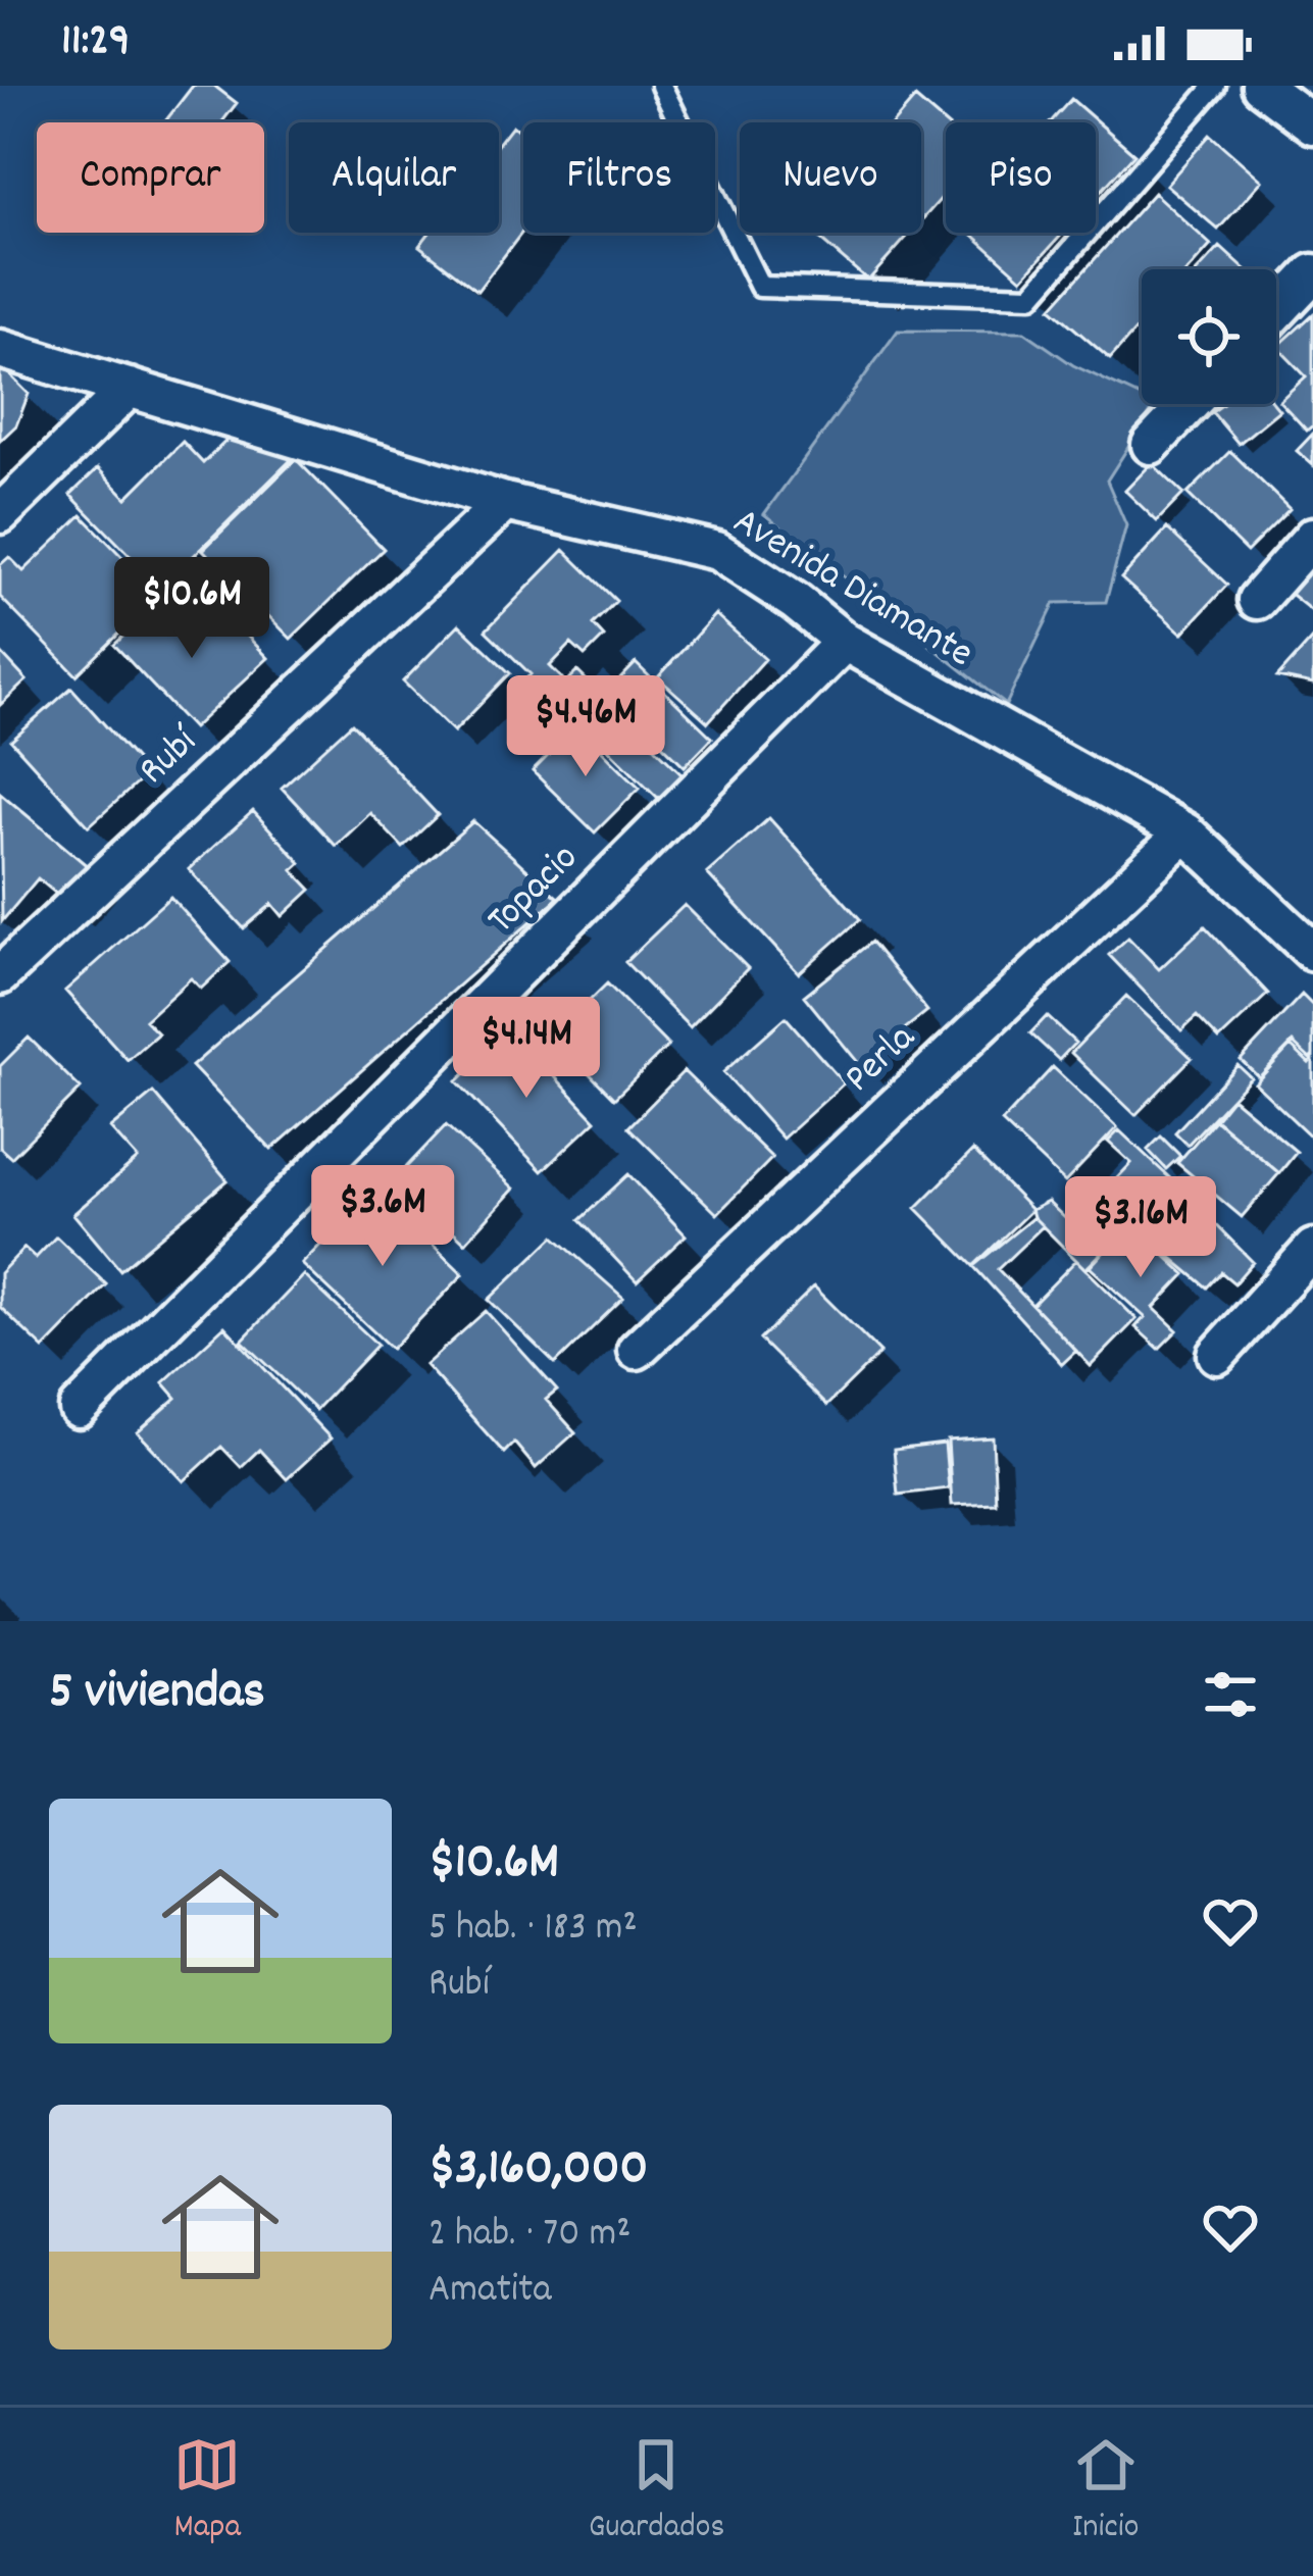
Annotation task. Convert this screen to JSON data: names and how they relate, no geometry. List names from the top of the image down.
{
  "streets": {
    "street": [
      "Avenida Diamante",
      "Rubí",
      "Topacio",
      "Perla"
    ]
  },
  "crossings": [
    ["Avenida Diamante", "Rubí"],
    ["Avenida Diamante", "Topacio"],
    ["Avenida Diamante", "Perla"]
  ],
  "page": {
    "status": "11:29",
    "chip": [
      "Comprar",
      "Alquilar",
      "Filtros",
      "Nuevo",
      "Piso"
    ],
    "price": [
      "$10.6M",
      "$4.46M",
      "$4.14M",
      "$3.6M",
      "$3.16M"
    ],
    "heading": "5 viviendas",
    "list": [
      {
        "name": "$10.6M",
        "note": "5 hab. · 183 m² · Rubí"
      },
      {
        "name": "$3,160,000",
        "note": "2 hab. · 70 m² · Amatita"
      }
    ],
    "tabs": ["Mapa", "Guardados", "Inicio"]
  }
}
